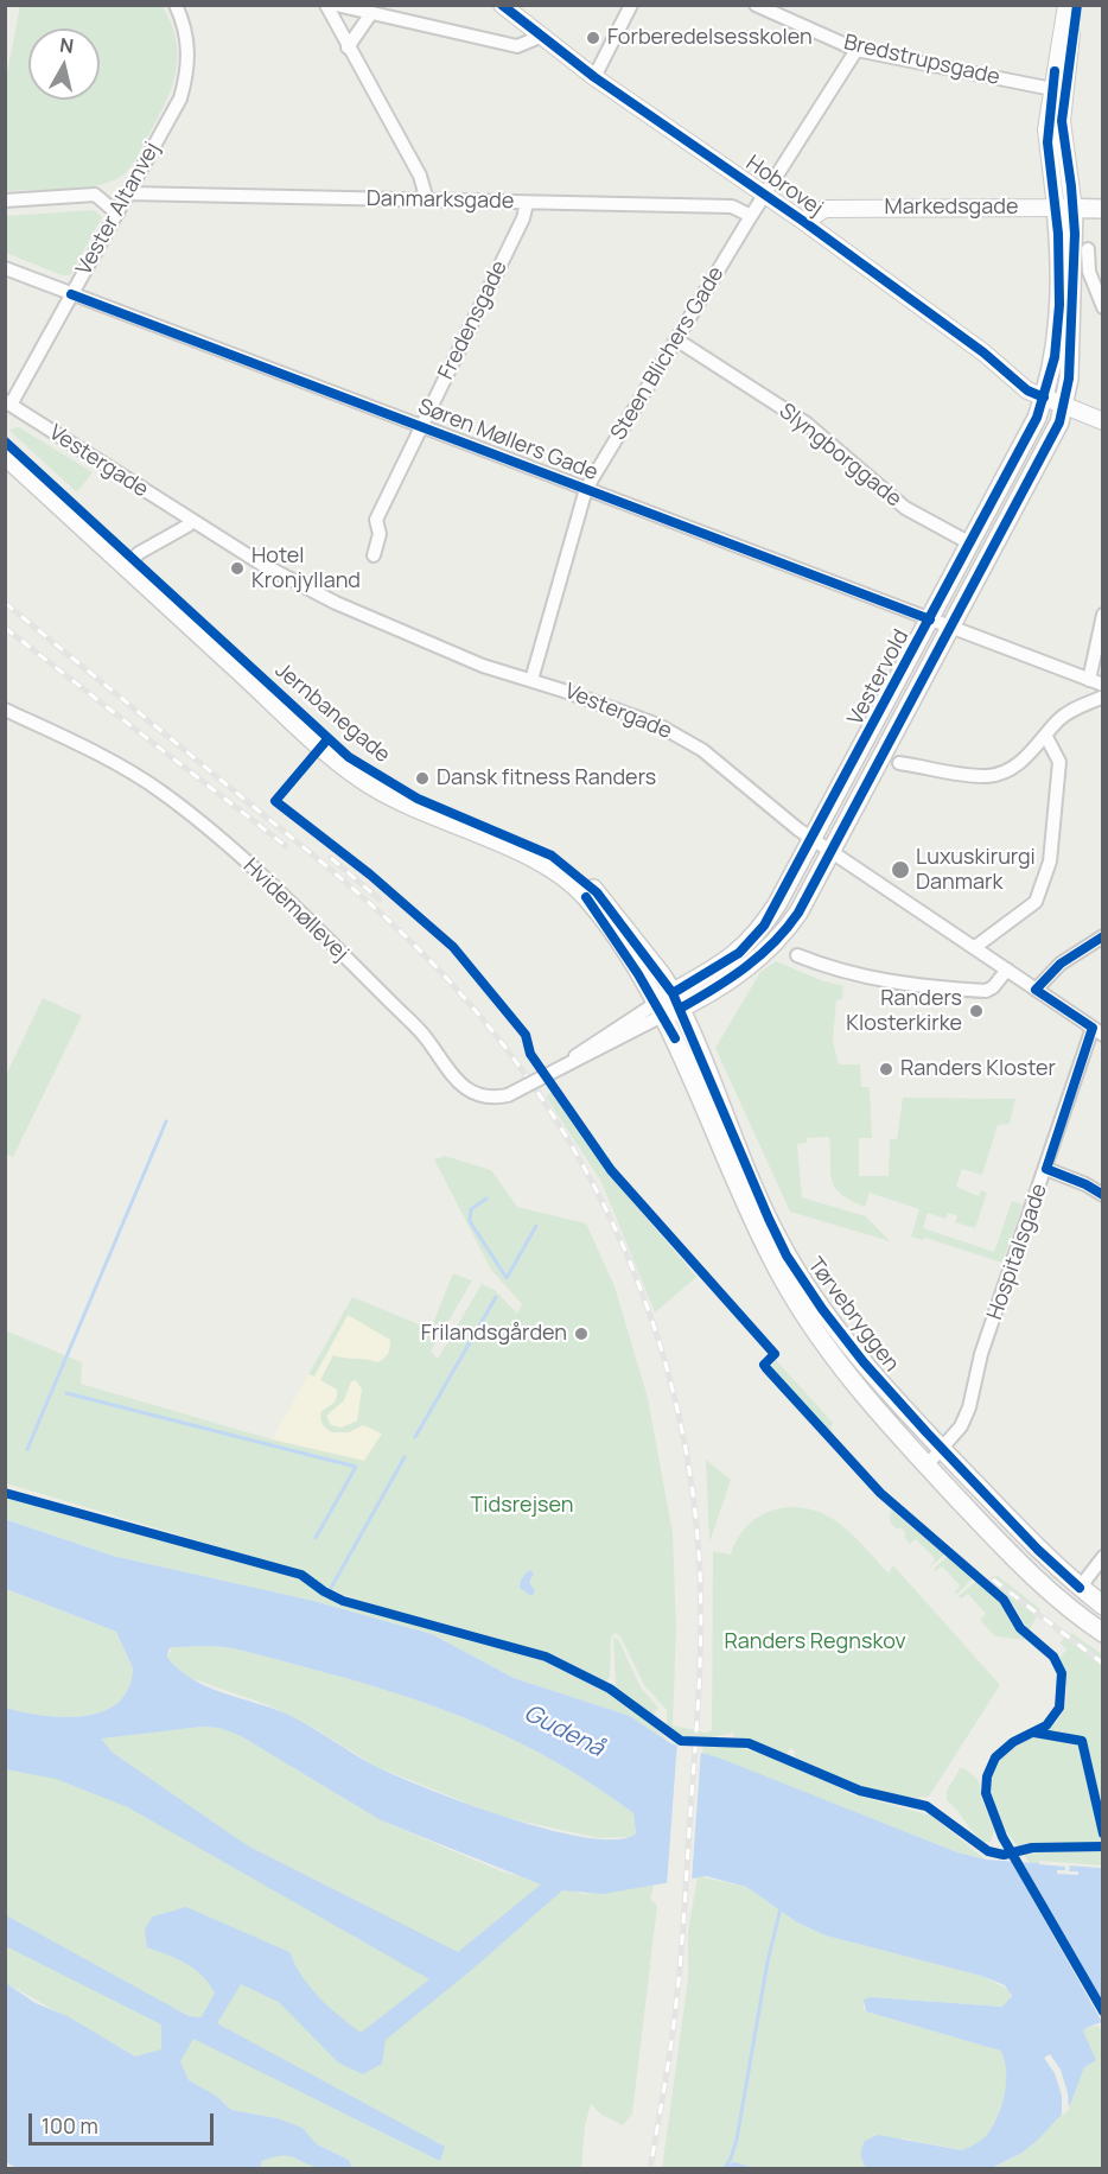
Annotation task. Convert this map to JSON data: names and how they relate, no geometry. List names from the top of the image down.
{
  "streets": {
    "main road": [
      "Markedsgade",
      "Vestervold",
      "Jernbanegade",
      "Tørvebryggen"
    ],
    "street": [
      "Bredstrupsgade",
      "Hobrovej",
      "Danmarksgade",
      "Vester Altanvej",
      "Fredensgade",
      "Steen Blichers Gade",
      "Søren Møllers Gade",
      "Slyngborggade",
      "Vestergade",
      "Hvidemøllevej",
      "Hospitalsgade"
    ]
  },
  "crossings": [
    ["Bredstrupsgade", "Steen Blichers Gade"],
    ["Hobrovej", "Markedsgade"],
    ["Hobrovej", "Steen Blichers Gade"],
    ["Hobrovej", "Vestervold"],
    ["Danmarksgade", "Vester Altanvej"],
    ["Danmarksgade", "Fredensgade"],
    ["Danmarksgade", "Steen Blichers Gade"],
    ["Markedsgade", "Vestervold"],
    ["Vester Altanvej", "Søren Møllers Gade"],
    ["Vester Altanvej", "Vestergade"],
    ["Fredensgade", "Søren Møllers Gade"],
    ["Steen Blichers Gade", "Søren Møllers Gade"],
    ["Steen Blichers Gade", "Slyngborggade"],
    ["Steen Blichers Gade", "Vestergade"],
    ["Søren Møllers Gade", "Vestervold"],
    ["Slyngborggade", "Vestervold"],
    ["Vestergade", "Vestervold"],
    ["Vestergade", "Hospitalsgade"],
    ["Vestervold", "Jernbanegade"],
    ["Vestervold", "Hvidemøllevej"],
    ["Vestervold", "Tørvebryggen"],
    ["Jernbanegade", "Hvidemøllevej"],
    ["Jernbanegade", "Tørvebryggen"],
    ["Hvidemøllevej", "Tørvebryggen"],
    ["Hospitalsgade", "Tørvebryggen"]
  ],
  "water": ["Gudenå"],
  "parks": ["Tidsrejsen", "Randers Regnskov"],
  "places": [
    "Forberedelsesskolen",
    "Hotel Kronjylland",
    "Dansk fitness Randers",
    "Luxuskirurgi Danmark",
    "Randers Klosterkirke",
    "Randers Kloster",
    "Frilandsgården"
  ],
  "scale_bar": "100 m",
  "north": "top"
}
